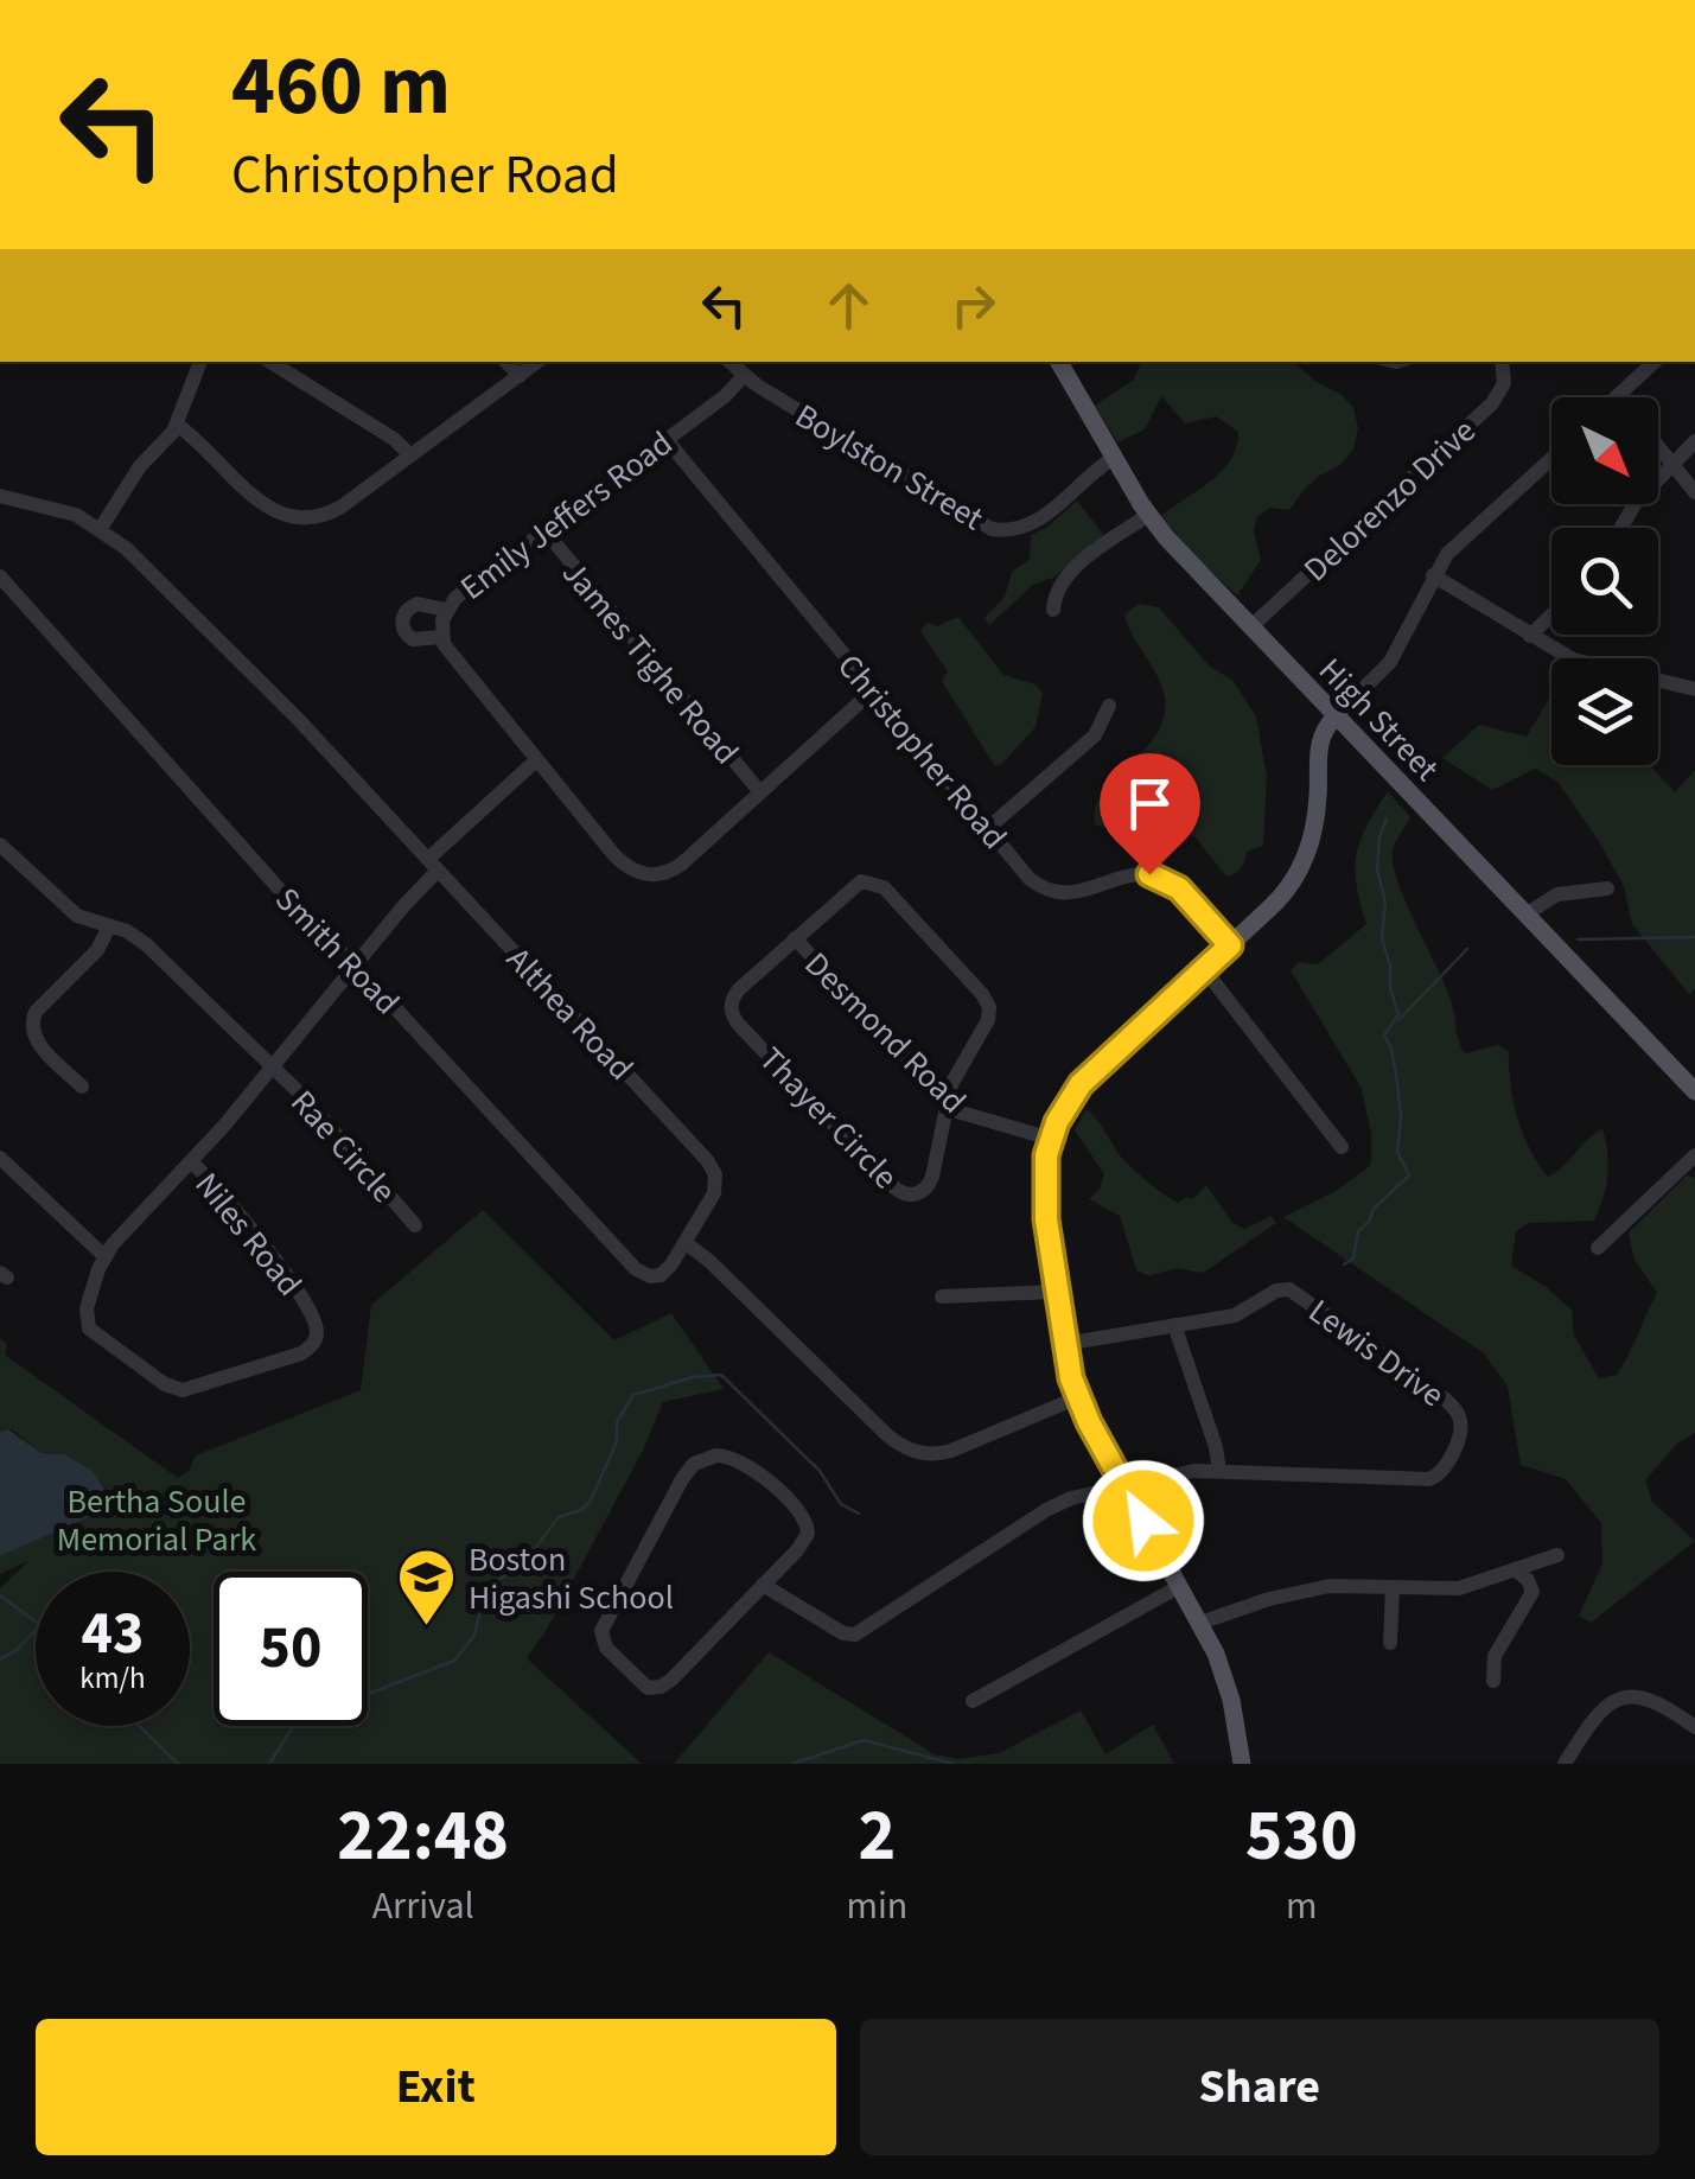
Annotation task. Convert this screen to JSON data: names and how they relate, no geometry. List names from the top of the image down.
{
  "streets": {
    "main road": ["High Street"],
    "street": [
      "Boylston Street",
      "Delorenzo Drive",
      "Emily Jeffers Road",
      "James Tighe Road",
      "Christopher Road",
      "Smith Road",
      "Althea Road",
      "Desmond Road",
      "Thayer Circle",
      "Rae Circle",
      "Niles Road",
      "Lewis Drive"
    ]
  },
  "crossings": [
    ["Boylston Street", "Emily Jeffers Road"],
    ["Boylston Street", "High Street"],
    ["Delorenzo Drive", "High Street"],
    ["Emily Jeffers Road", "James Tighe Road"],
    ["Emily Jeffers Road", "Christopher Road"],
    ["Emily Jeffers Road", "Niles Road"],
    ["Smith Road", "Althea Road"],
    ["Smith Road", "Niles Road"],
    ["Althea Road", "Niles Road"],
    ["Desmond Road", "Thayer Circle"],
    ["Rae Circle", "Niles Road"]
  ],
  "parks": ["Bertha Soule Memorial Park"],
  "places": {
    "school or university": ["Boston Higashi School"]
  },
  "north": "bottom right",
  "page": {
    "turn": ["460 m", "Christopher Road"],
    "speed": "43 km/h",
    "limit": "50",
    "eta": [
      "22:48",
      "Arrival",
      "2",
      "min",
      "530",
      "m"
    ],
    "buttons": ["Exit", "Share"]
  }
}
